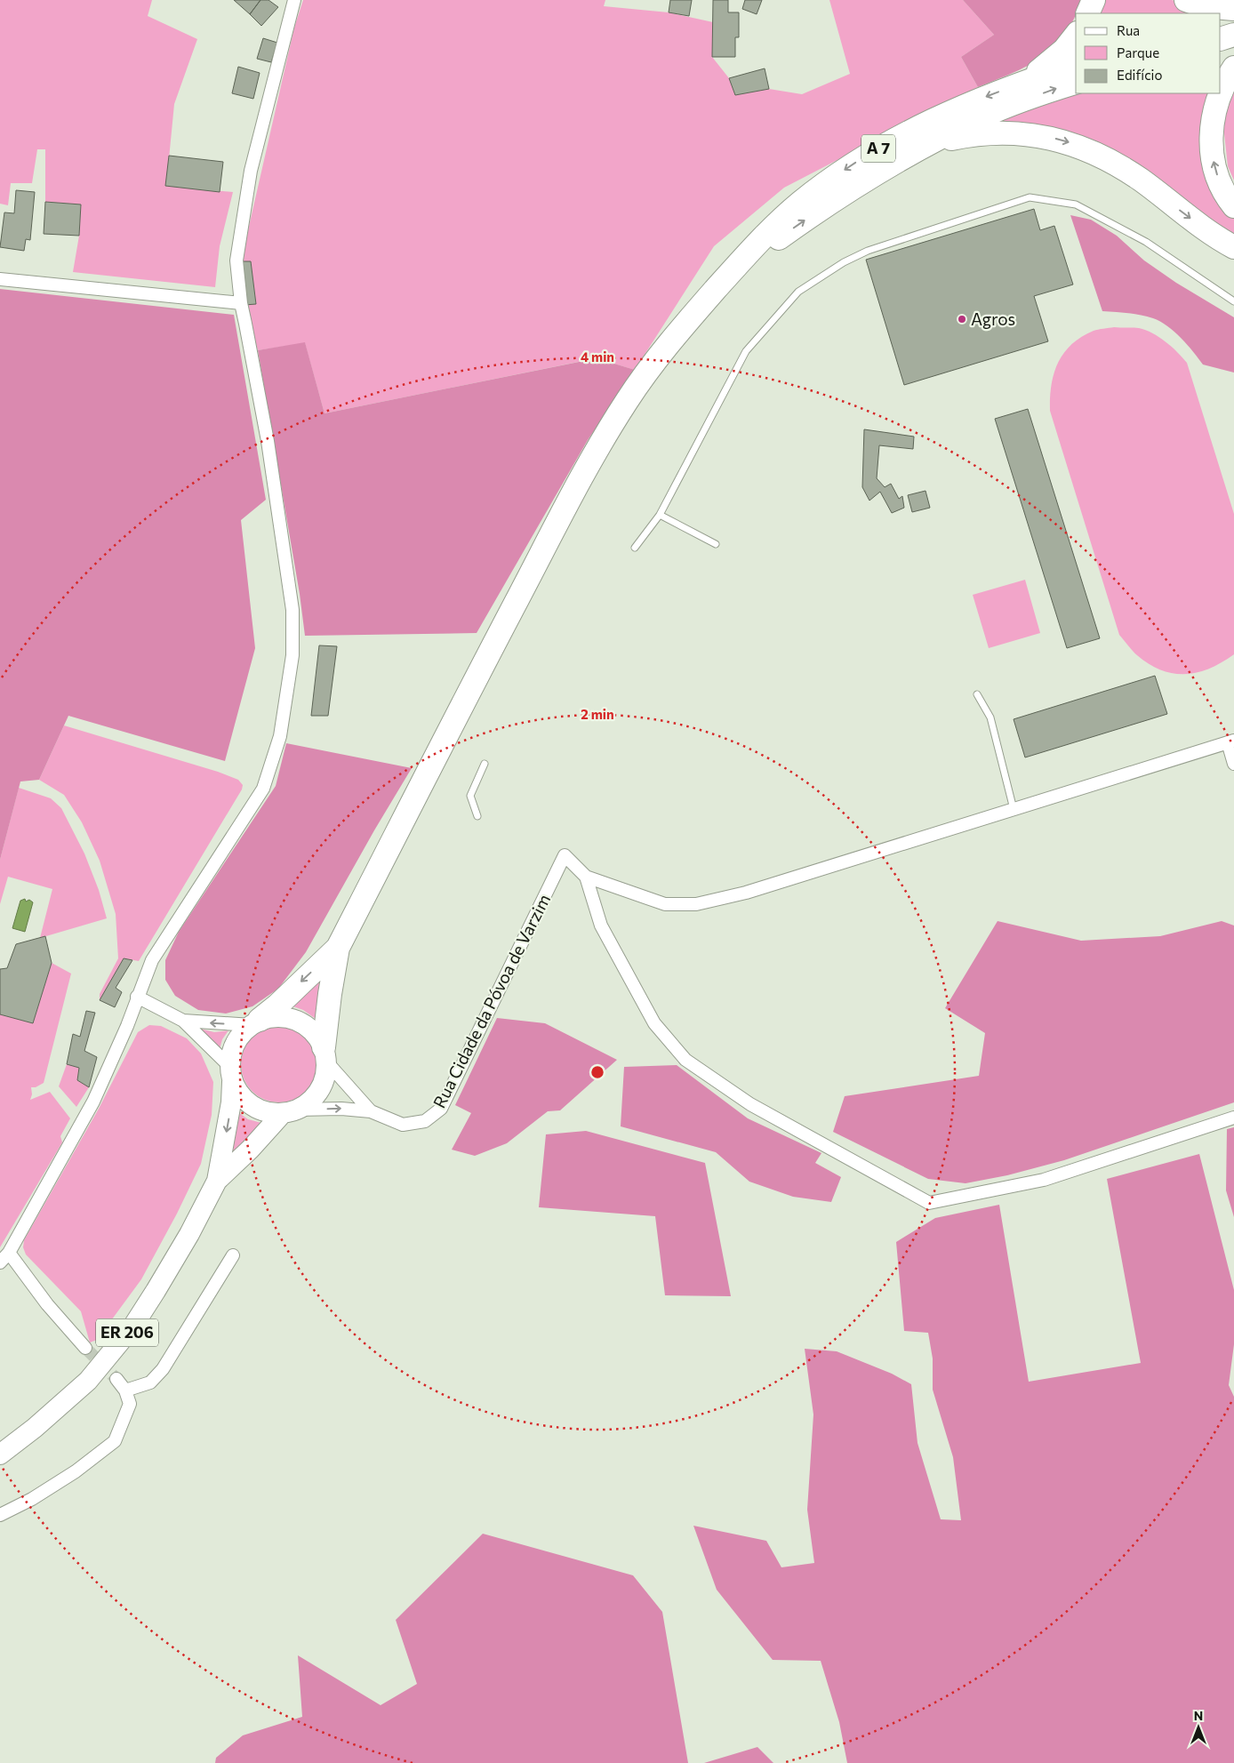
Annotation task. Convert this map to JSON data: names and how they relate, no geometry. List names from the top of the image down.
{
  "streets": {
    "highway": ["A 7"],
    "main road": ["ER 206"],
    "street": ["Rua Cidade da Póvoa de Varzim"]
  },
  "places": ["Agros"],
  "legend": ["Rua", "Parque", "Edifício"],
  "north": "top",
  "rings": ["4 min", "2 min"]
}
